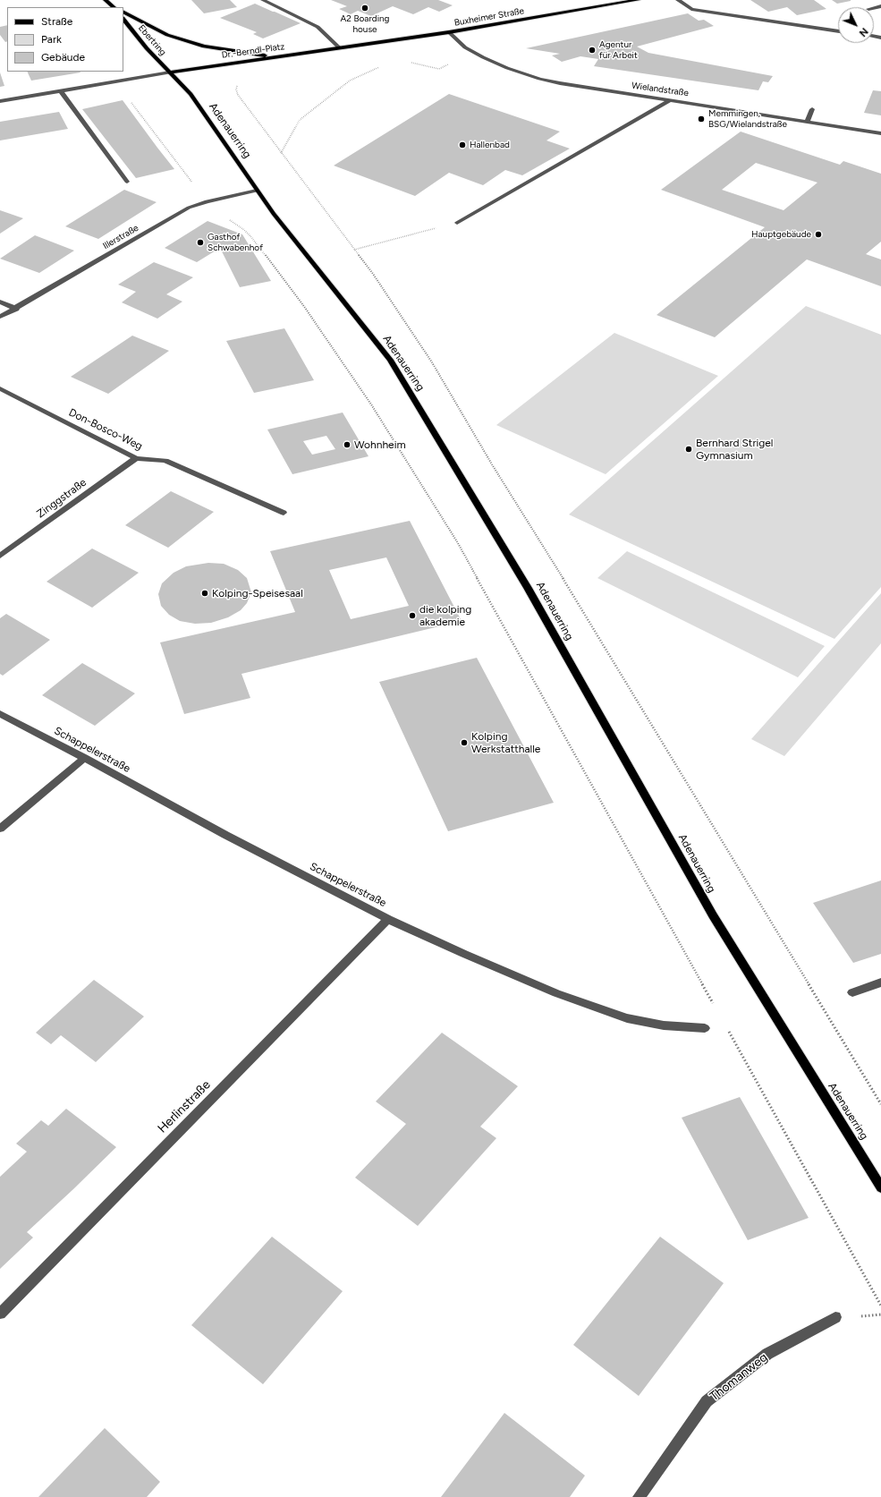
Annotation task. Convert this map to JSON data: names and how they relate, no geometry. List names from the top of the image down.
{
  "streets": {
    "main road": [
      "Buxheimer Straße",
      "Ebertring",
      "Dr.-Berndl-Platz",
      "Adenauerring"
    ],
    "street": [
      "Wielandstraße",
      "Illerstraße",
      "Don-Bosco-Weg",
      "Zinggstraße",
      "Schappelerstraße",
      "Herlinstraße",
      "Thomanweg"
    ]
  },
  "crossings": [
    ["Buxheimer Straße", "Dr.-Berndl-Platz"],
    ["Buxheimer Straße", "Wielandstraße"],
    ["Ebertring", "Dr.-Berndl-Platz"],
    ["Ebertring", "Adenauerring"],
    ["Dr.-Berndl-Platz", "Wielandstraße"],
    ["Dr.-Berndl-Platz", "Adenauerring"],
    ["Adenauerring", "Illerstraße"],
    ["Don-Bosco-Weg", "Zinggstraße"],
    ["Schappelerstraße", "Herlinstraße"]
  ],
  "places": [
    "A2 Boarding house",
    "Agentur für Arbeit",
    "Memmingen, BSG/Wielandstraße",
    "Hallenbad",
    "Hauptgebäude",
    "Gasthof Schwabenhof",
    "Wohnheim",
    "Bernhard Strigel Gymnasium",
    "Kolping-Speisesaal",
    "die kolping akademie",
    "Kolping Werkstatthalle"
  ],
  "legend": ["Straße", "Park", "Gebäude"],
  "north": "bottom right"
}
